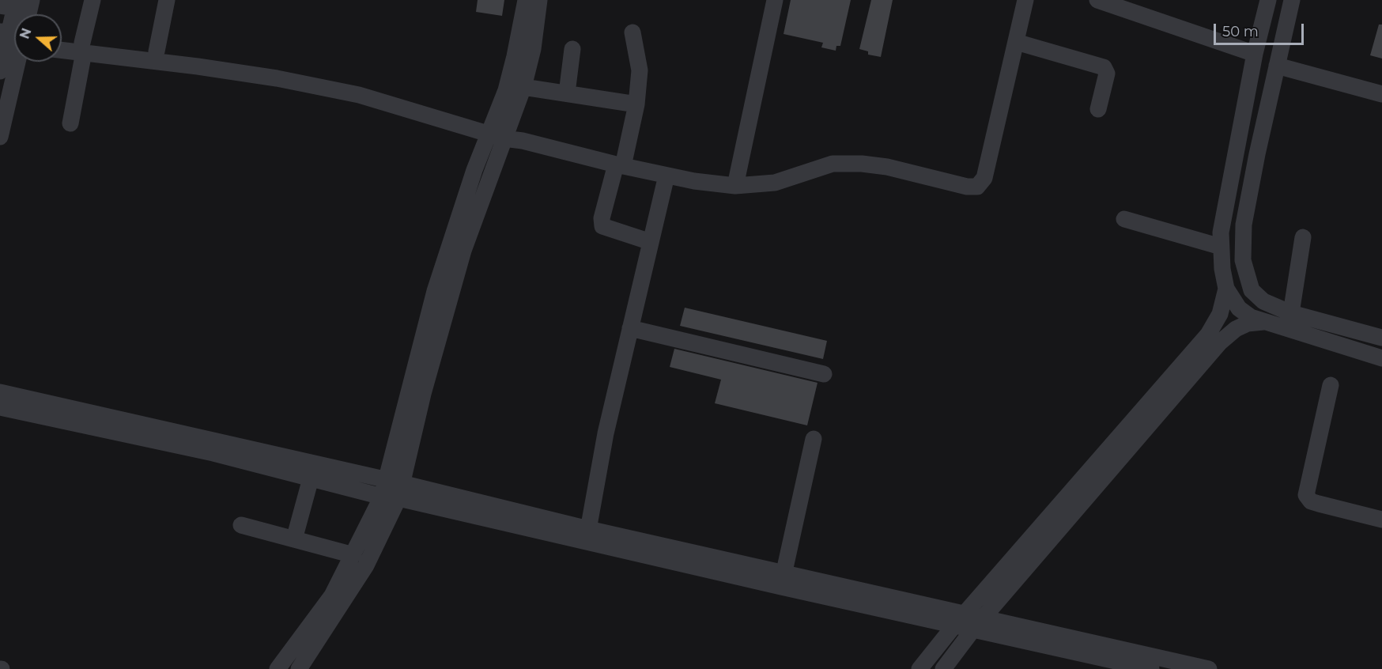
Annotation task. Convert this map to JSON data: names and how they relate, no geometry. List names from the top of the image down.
{
  "scale_bar": "50 m",
  "north": "left"
}
